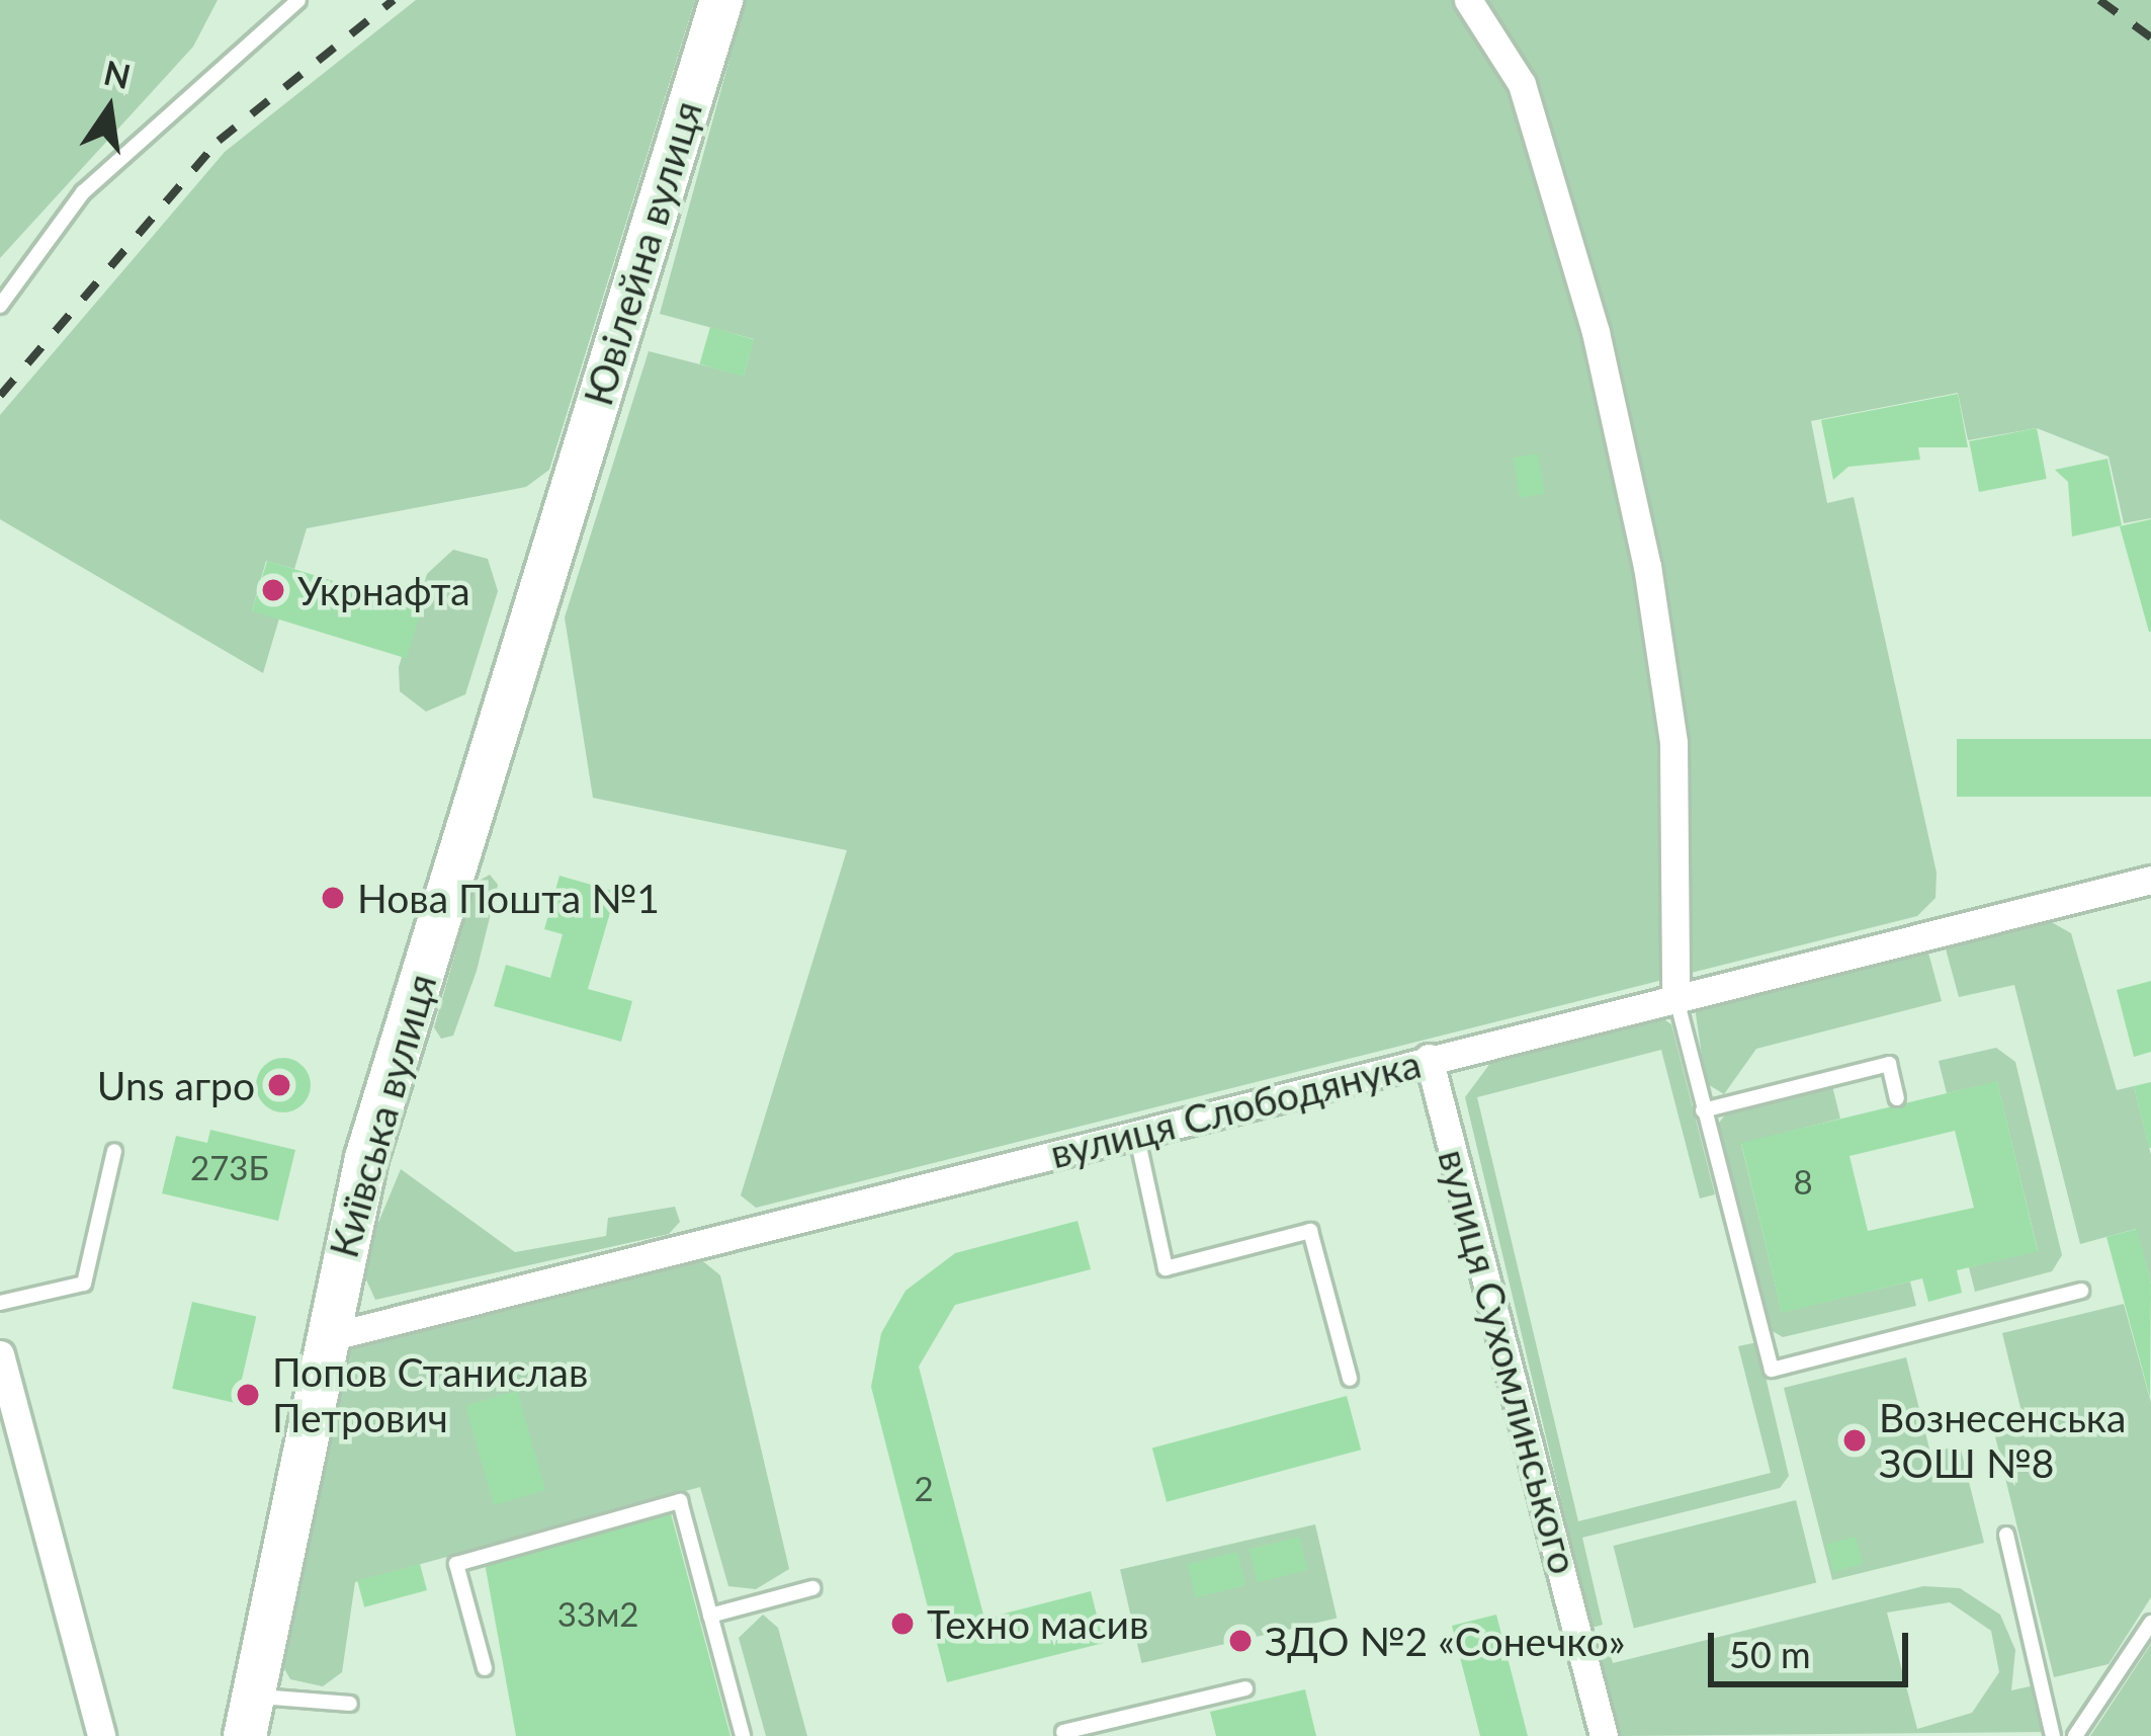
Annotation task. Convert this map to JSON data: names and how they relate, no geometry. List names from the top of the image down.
{
  "streets": {
    "main road": ["Ювілейна вулиця", "Київська вулиця"],
    "street": ["вулиця Слободянука", "вулиця Сухомлинського"]
  },
  "crossings": [
    ["Ювілейна вулиця", "Київська вулиця"],
    ["вулиця Слободянука", "Київська вулиця"],
    ["вулиця Слободянука", "вулиця Сухомлинського"]
  ],
  "places": [
    "Укрнафта",
    "Нова Пошта №1",
    "Uns агро",
    "Попов Станислав Петрович",
    "Вознесенська ЗОШ №8",
    "Техно масив",
    "ЗДО №2 «Сонечко»"
  ],
  "house_numbers": [
    "273Б",
    "8",
    "2",
    "33м2"
  ],
  "scale_bar": "50 m",
  "north": "top"
}
